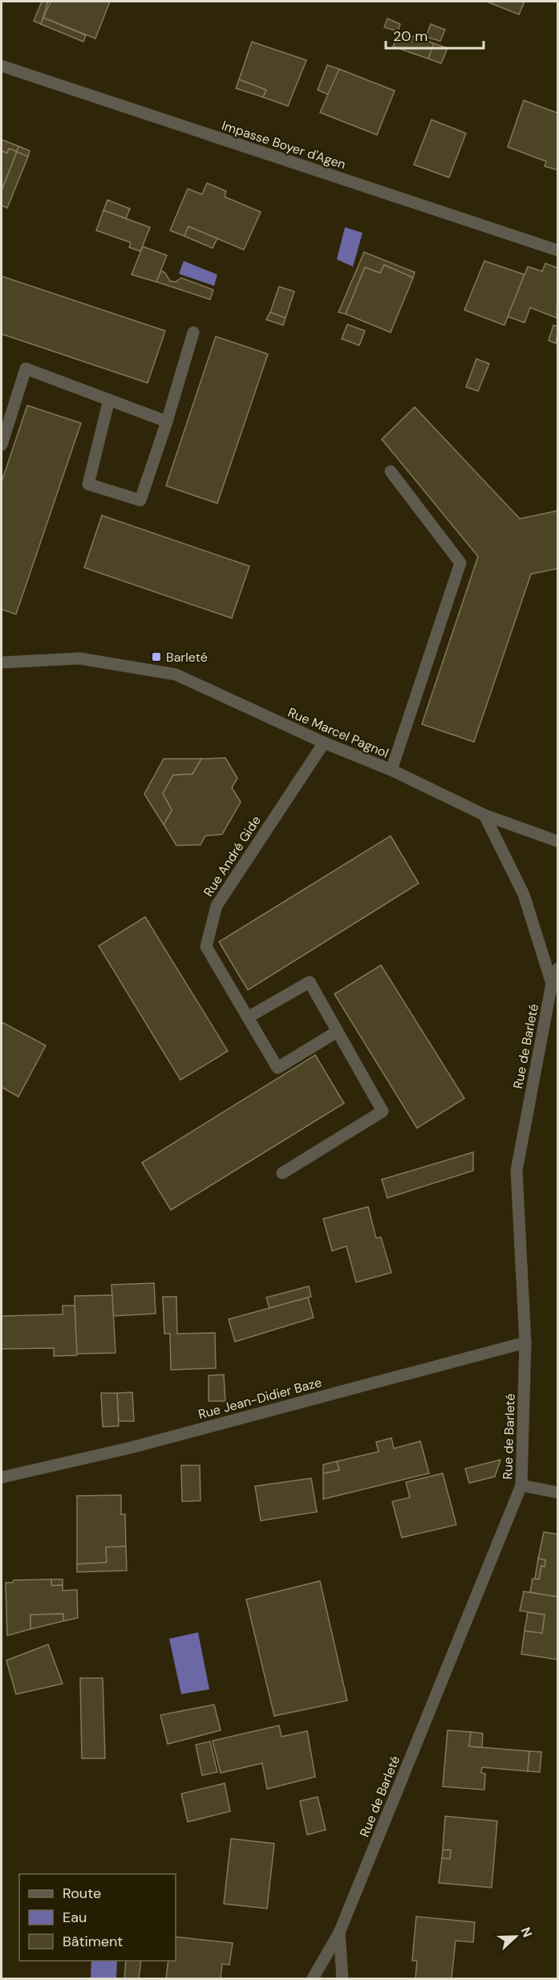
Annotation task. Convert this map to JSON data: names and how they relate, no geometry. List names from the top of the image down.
{
  "streets": {
    "street": [
      "Impasse Boyer d'Agen",
      "Rue Marcel Pagnol",
      "Rue André Gide",
      "Rue de Barleté",
      "Rue Jean-Didier Baze"
    ]
  },
  "crossings": [
    ["Rue Marcel Pagnol", "Rue André Gide"],
    ["Rue de Barleté", "Rue Jean-Didier Baze"]
  ],
  "places": {
    "transit": ["Barleté"]
  },
  "legend": ["Route", "Eau", "Bâtiment"],
  "scale_bar": "20 m",
  "north": "right"
}
